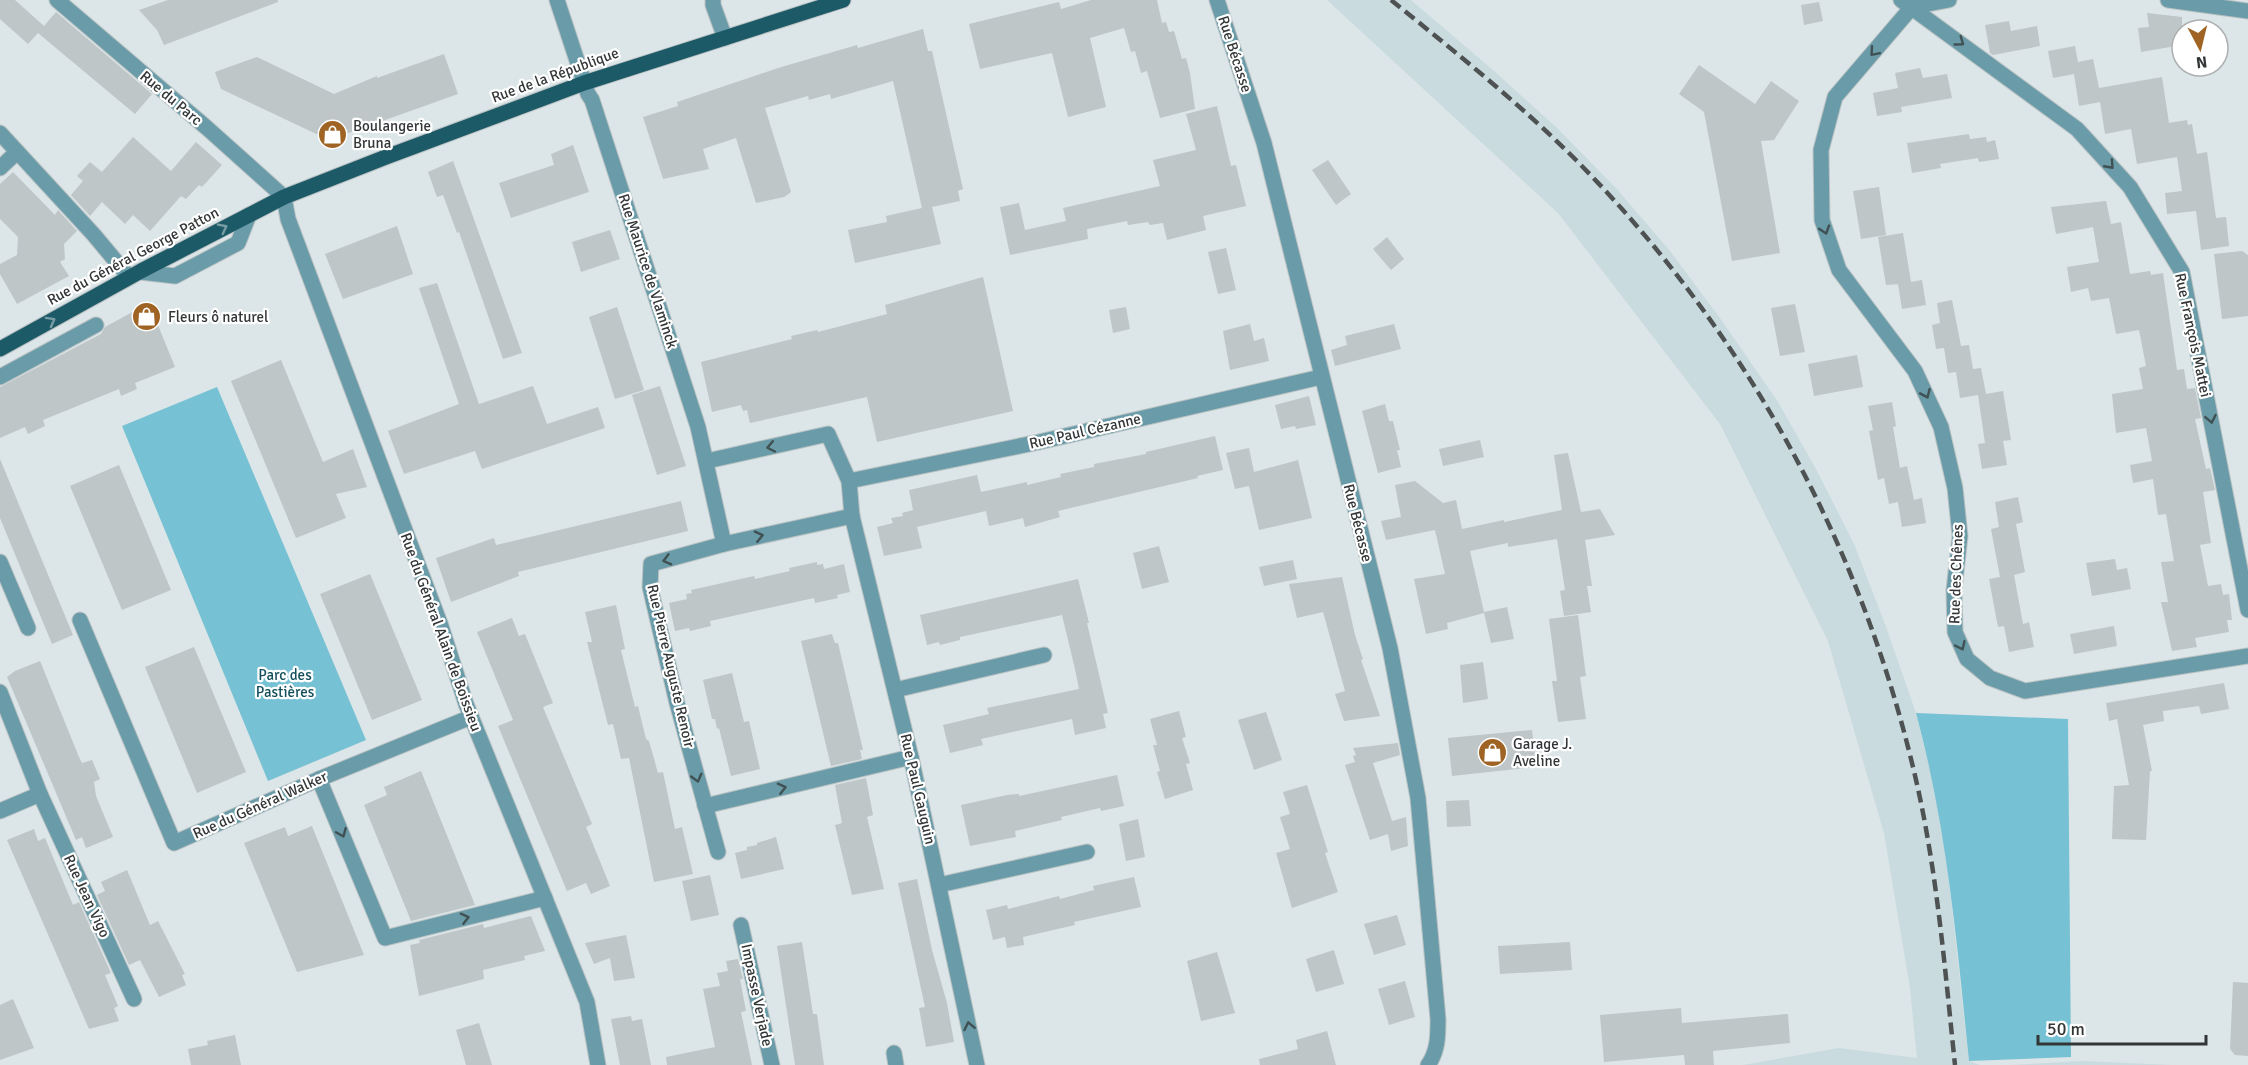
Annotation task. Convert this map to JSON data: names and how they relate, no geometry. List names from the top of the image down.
{
  "streets": {
    "main road": ["Rue de la République", "Rue du Général George Patton"],
    "street": [
      "Rue Bécasse",
      "Rue du Parc",
      "Rue Maurice de Vlaminck",
      "Rue François Mattei",
      "Rue Paul Cézanne",
      "Rue des Chênes",
      "Rue du Général Alain de Boissieu",
      "Rue Pierre Auguste Renoir",
      "Rue Paul Gauguin",
      "Rue du Général Walker",
      "Rue Jean Vigo",
      "Impasse Verjade"
    ]
  },
  "crossings": [
    ["Rue Bécasse", "Rue Paul Cézanne"],
    ["Rue de la République", "Rue du Parc"],
    ["Rue de la République", "Rue du Général George Patton"],
    ["Rue de la République", "Rue Maurice de Vlaminck"],
    ["Rue de la République", "Rue du Général Alain de Boissieu"],
    ["Rue du Parc", "Rue du Général George Patton"],
    ["Rue du Parc", "Rue du Général Alain de Boissieu"],
    ["Rue du Général George Patton", "Rue du Général Alain de Boissieu"],
    ["Rue Maurice de Vlaminck", "Rue Pierre Auguste Renoir"],
    ["Rue Maurice de Vlaminck", "Rue Paul Gauguin"],
    ["Rue François Mattei", "Rue des Chênes"],
    ["Rue Paul Cézanne", "Rue Paul Gauguin"],
    ["Rue du Général Alain de Boissieu", "Rue du Général Walker"]
  ],
  "one_way": ["Rue du Général George Patton", "Rue François Mattei", "Rue Pierre Auguste Renoir"],
  "parks": ["Parc des Pastières"],
  "places": {
    "shop": ["Boulangerie Bruna", "Fleurs ô naturel", "Garage J. Aveline"]
  },
  "scale_bar": "50 m",
  "north": "bottom"
}
